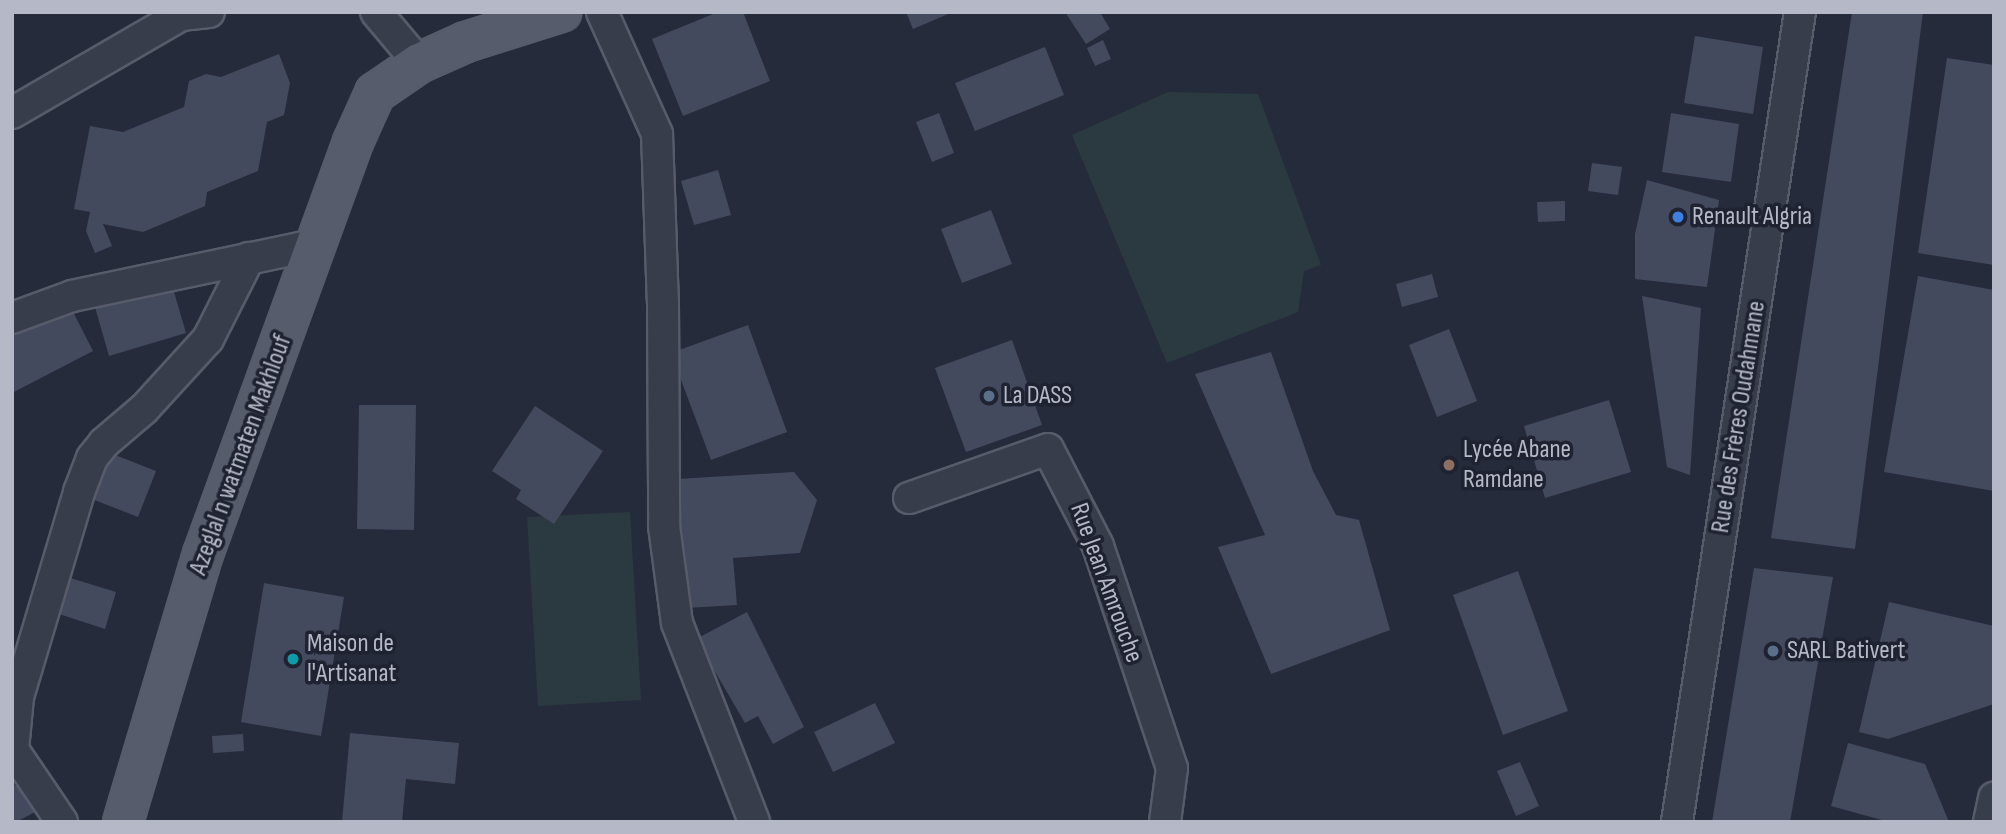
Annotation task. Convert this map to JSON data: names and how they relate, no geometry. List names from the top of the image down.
{
  "streets": {
    "main road": ["Azeglal n watmaten Makhlouf"],
    "street": ["Rue des Frères Oudahmane", "Rue Jean Amrouche"]
  },
  "places": [
    "Renault Algria",
    "La DASS",
    "Lycée Abane Ramdane",
    "SARL Bativert",
    "Maison de l'Artisanat"
  ]
}
